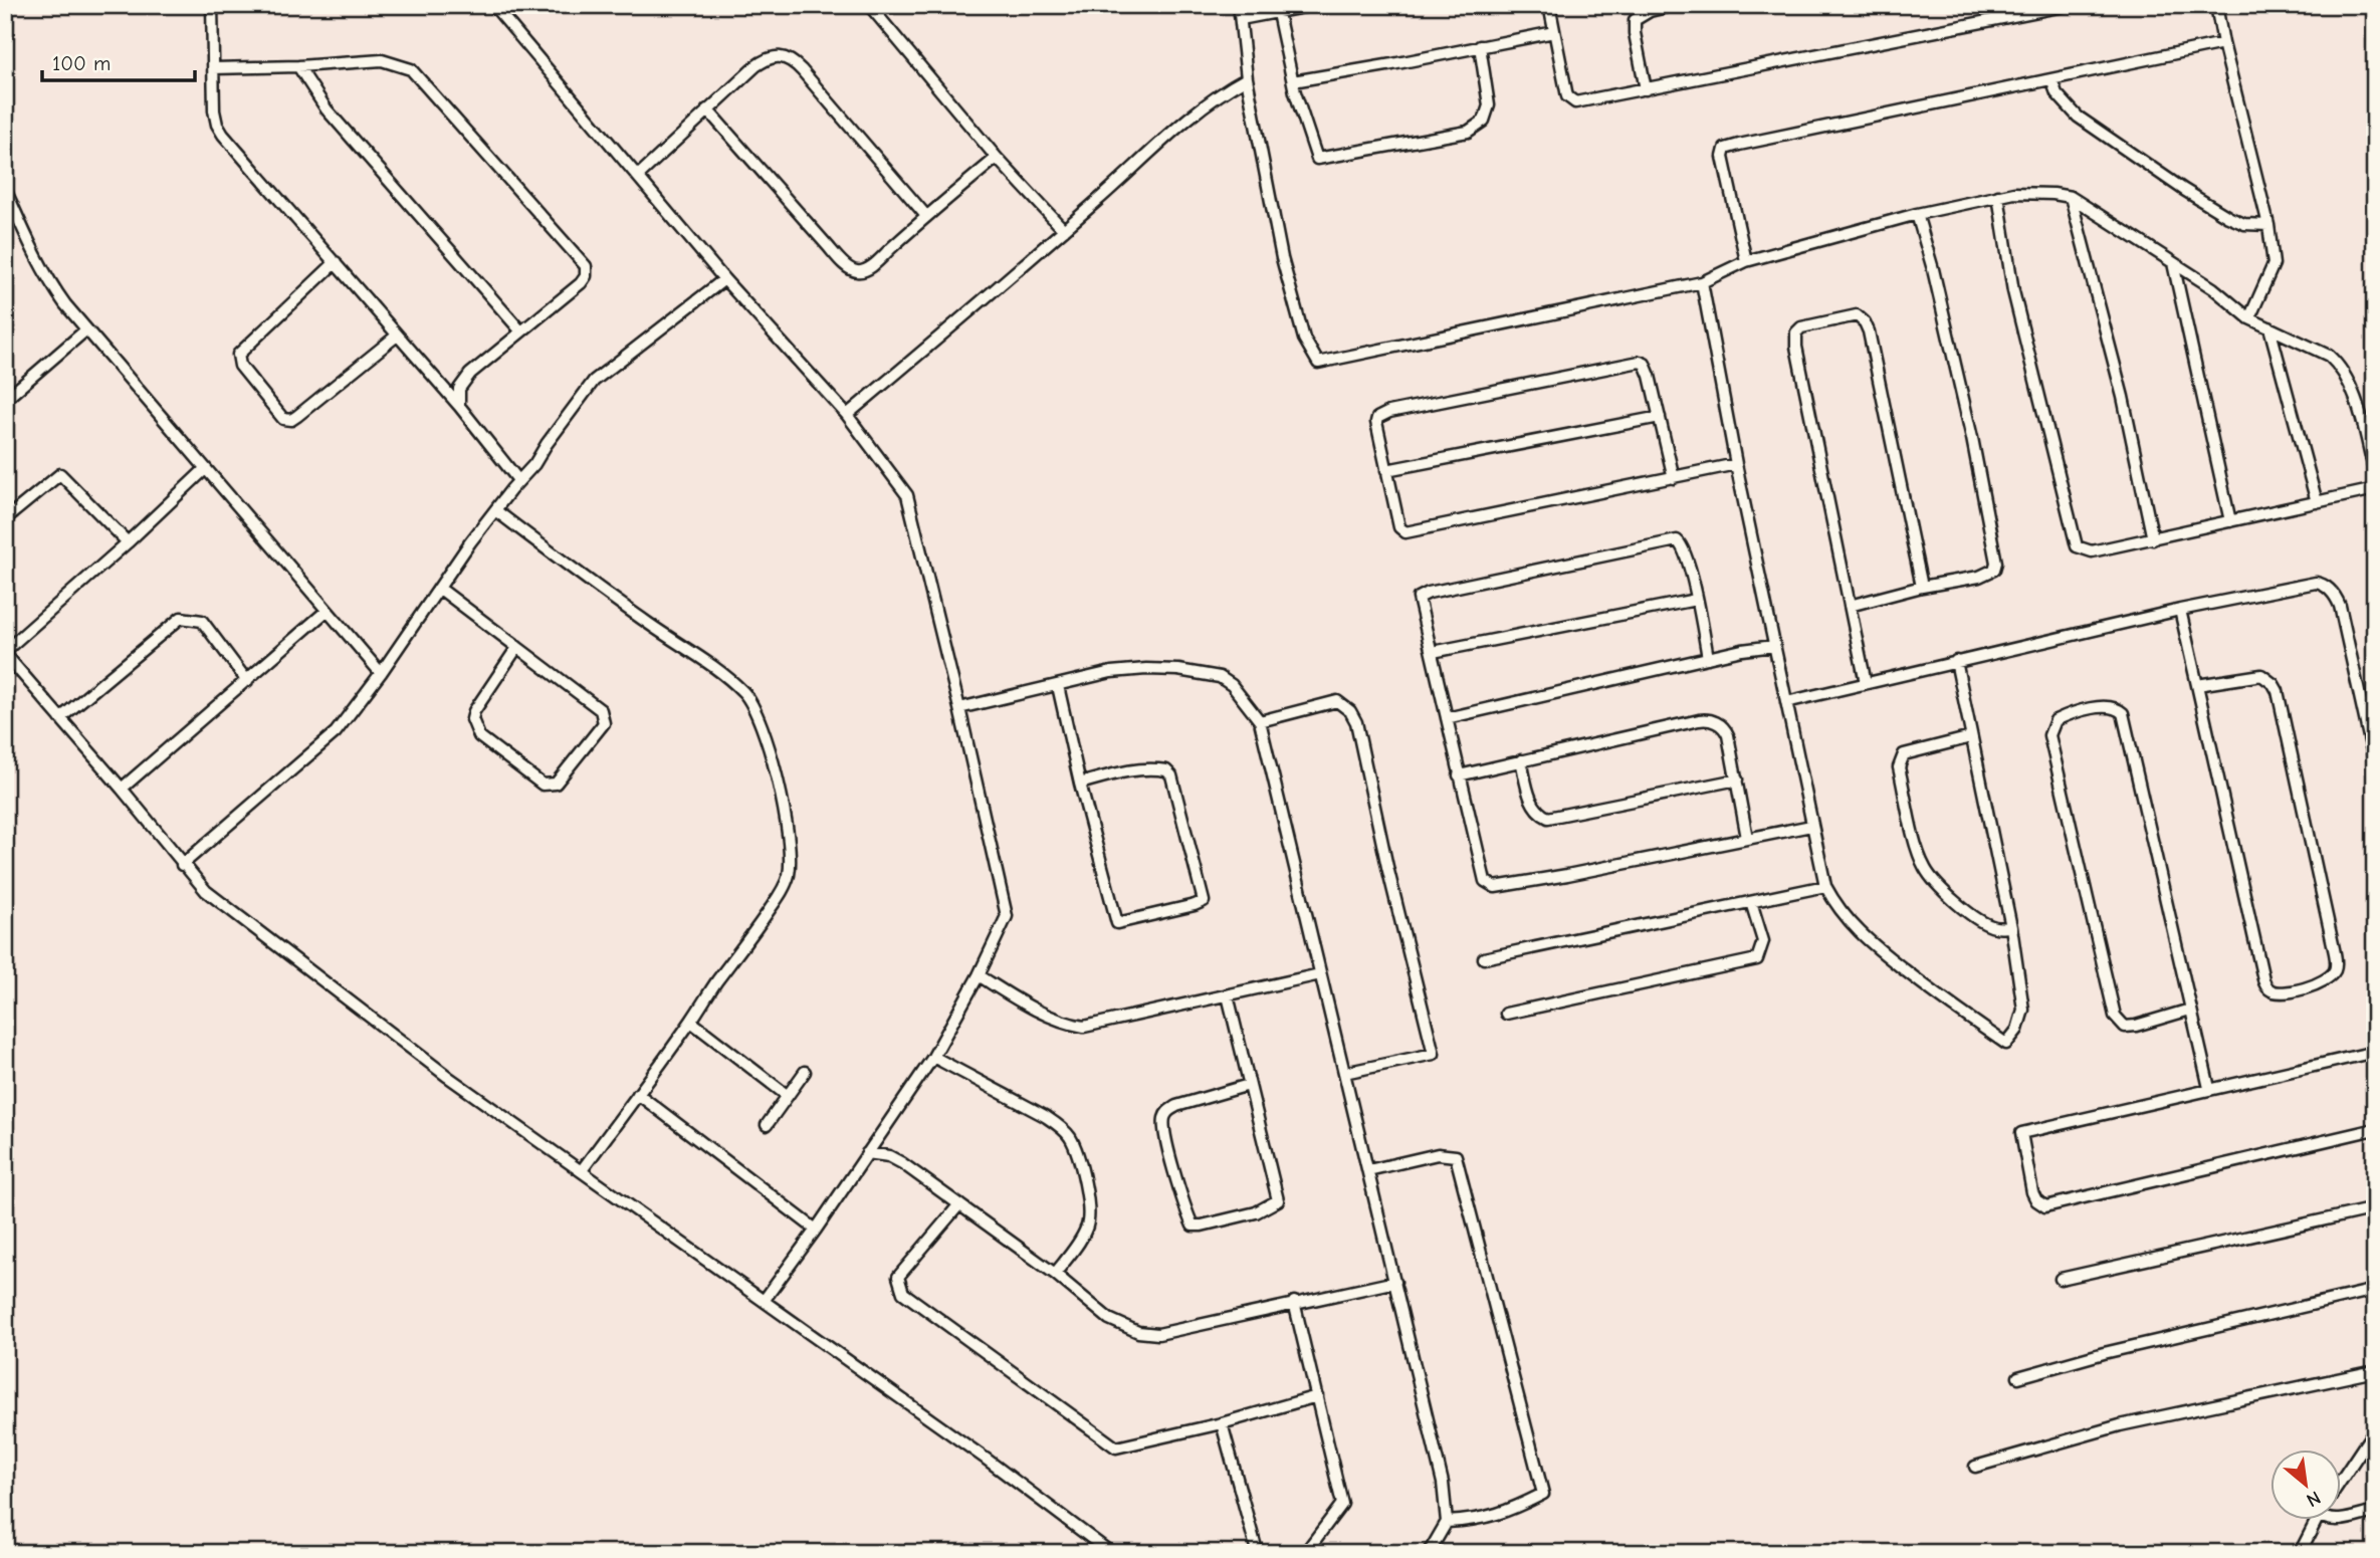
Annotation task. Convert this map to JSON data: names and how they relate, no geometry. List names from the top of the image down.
{
  "scale_bar": "100 m",
  "north": "bottom right"
}
